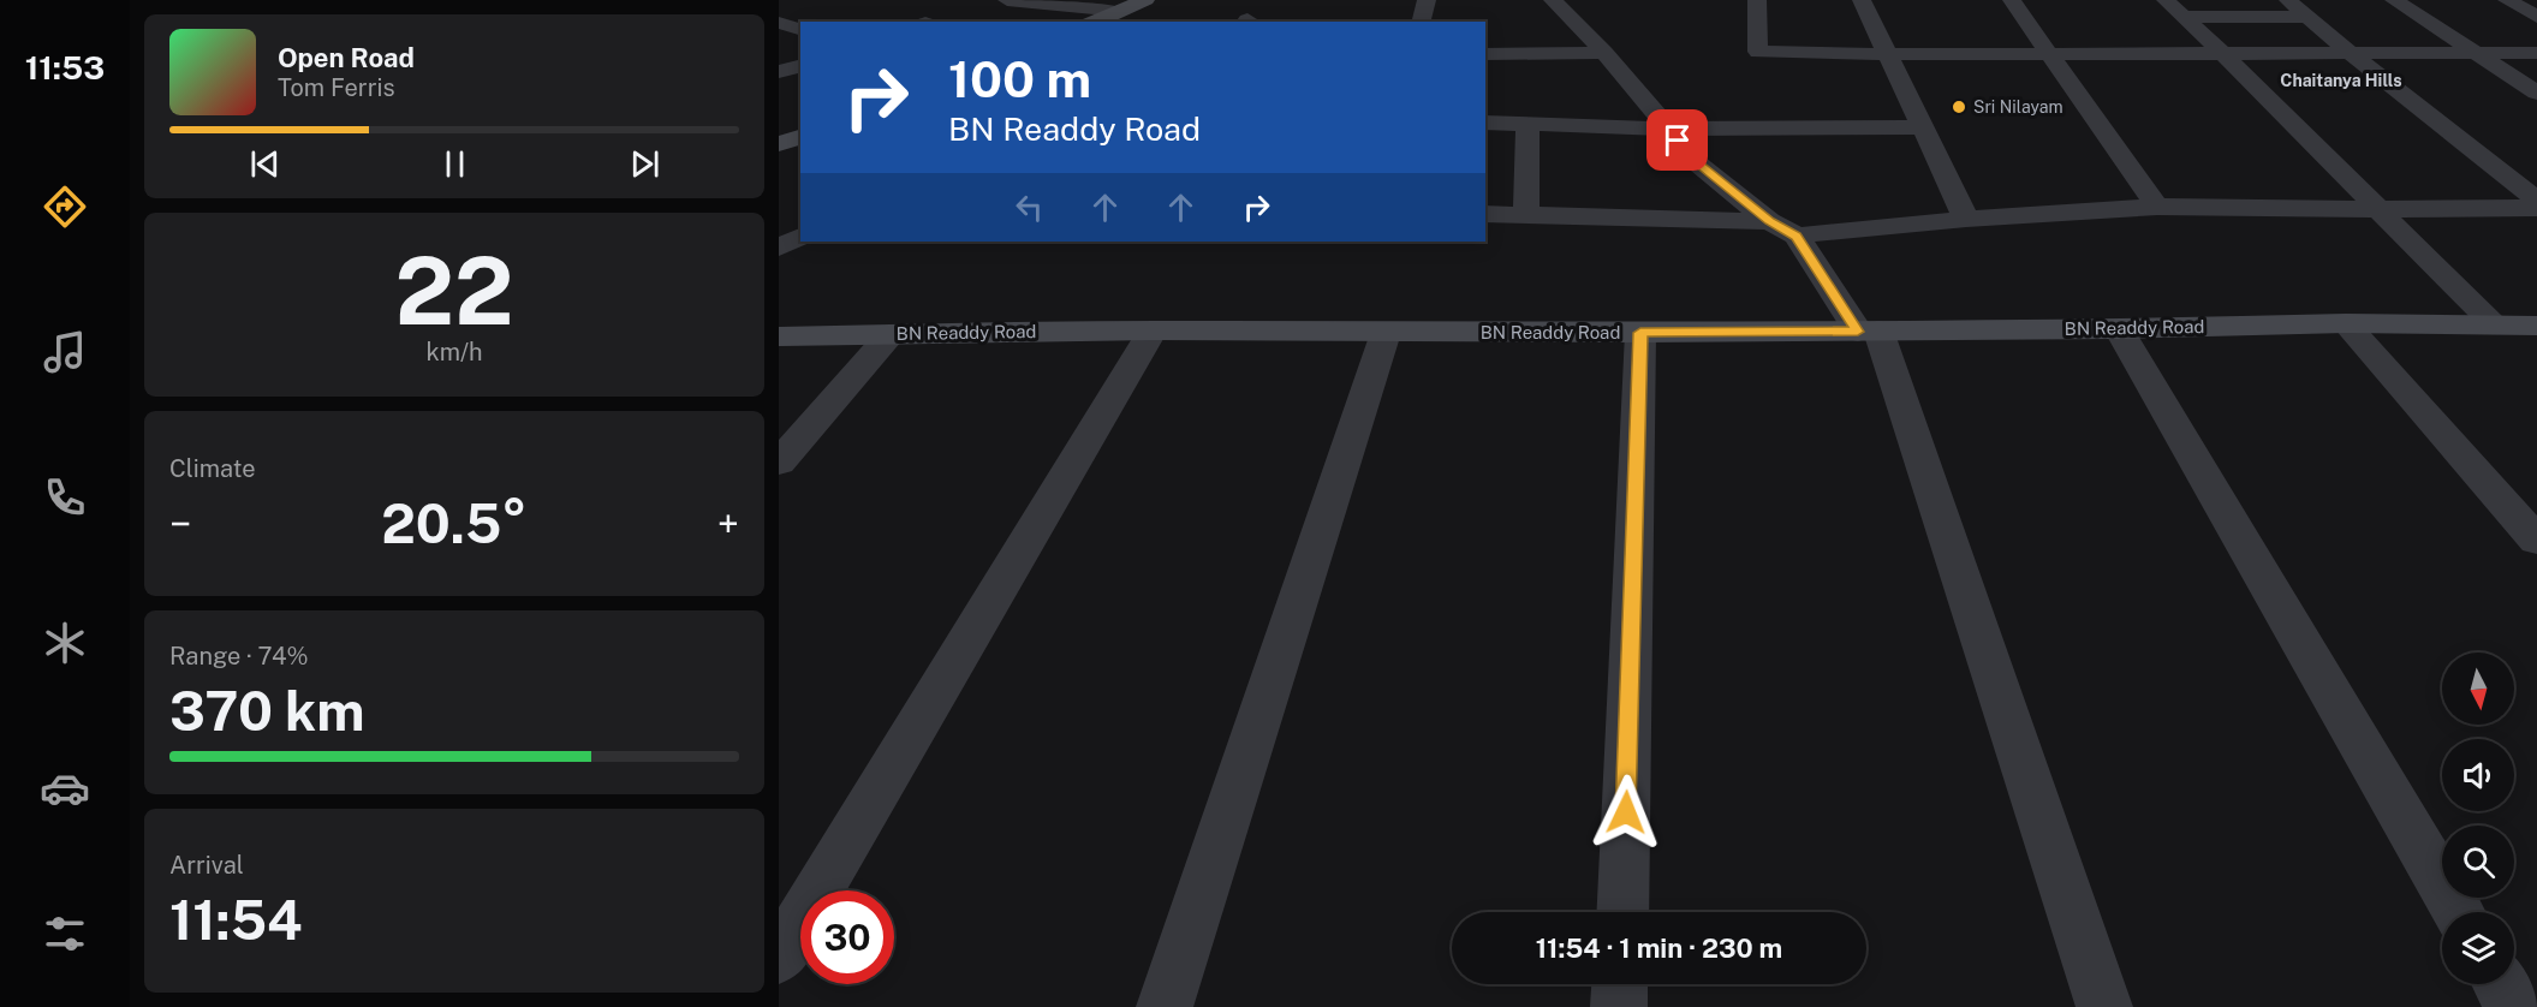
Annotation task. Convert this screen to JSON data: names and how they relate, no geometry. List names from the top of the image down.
{
  "streets": {
    "street": ["BN Readdy Road"]
  },
  "districts": ["Chaitanya Hills"],
  "places": ["Sri Nilayam"],
  "north": "bottom",
  "page": {
    "tabs": "11:53",
    "turn": ["100 m", "BN Readdy Road"],
    "song": ["Open Road", "Tom Ferris"],
    "tile": [
      ["22", "km/h"],
      "Climate",
      ["Range · 74%", "370 km"],
      ["Arrival", "11:54"]
    ],
    "heat": ["−", "20.5°", "+"],
    "limit": "30",
    "trip": "11:54 · 1 min · 230 m"
  }
}
